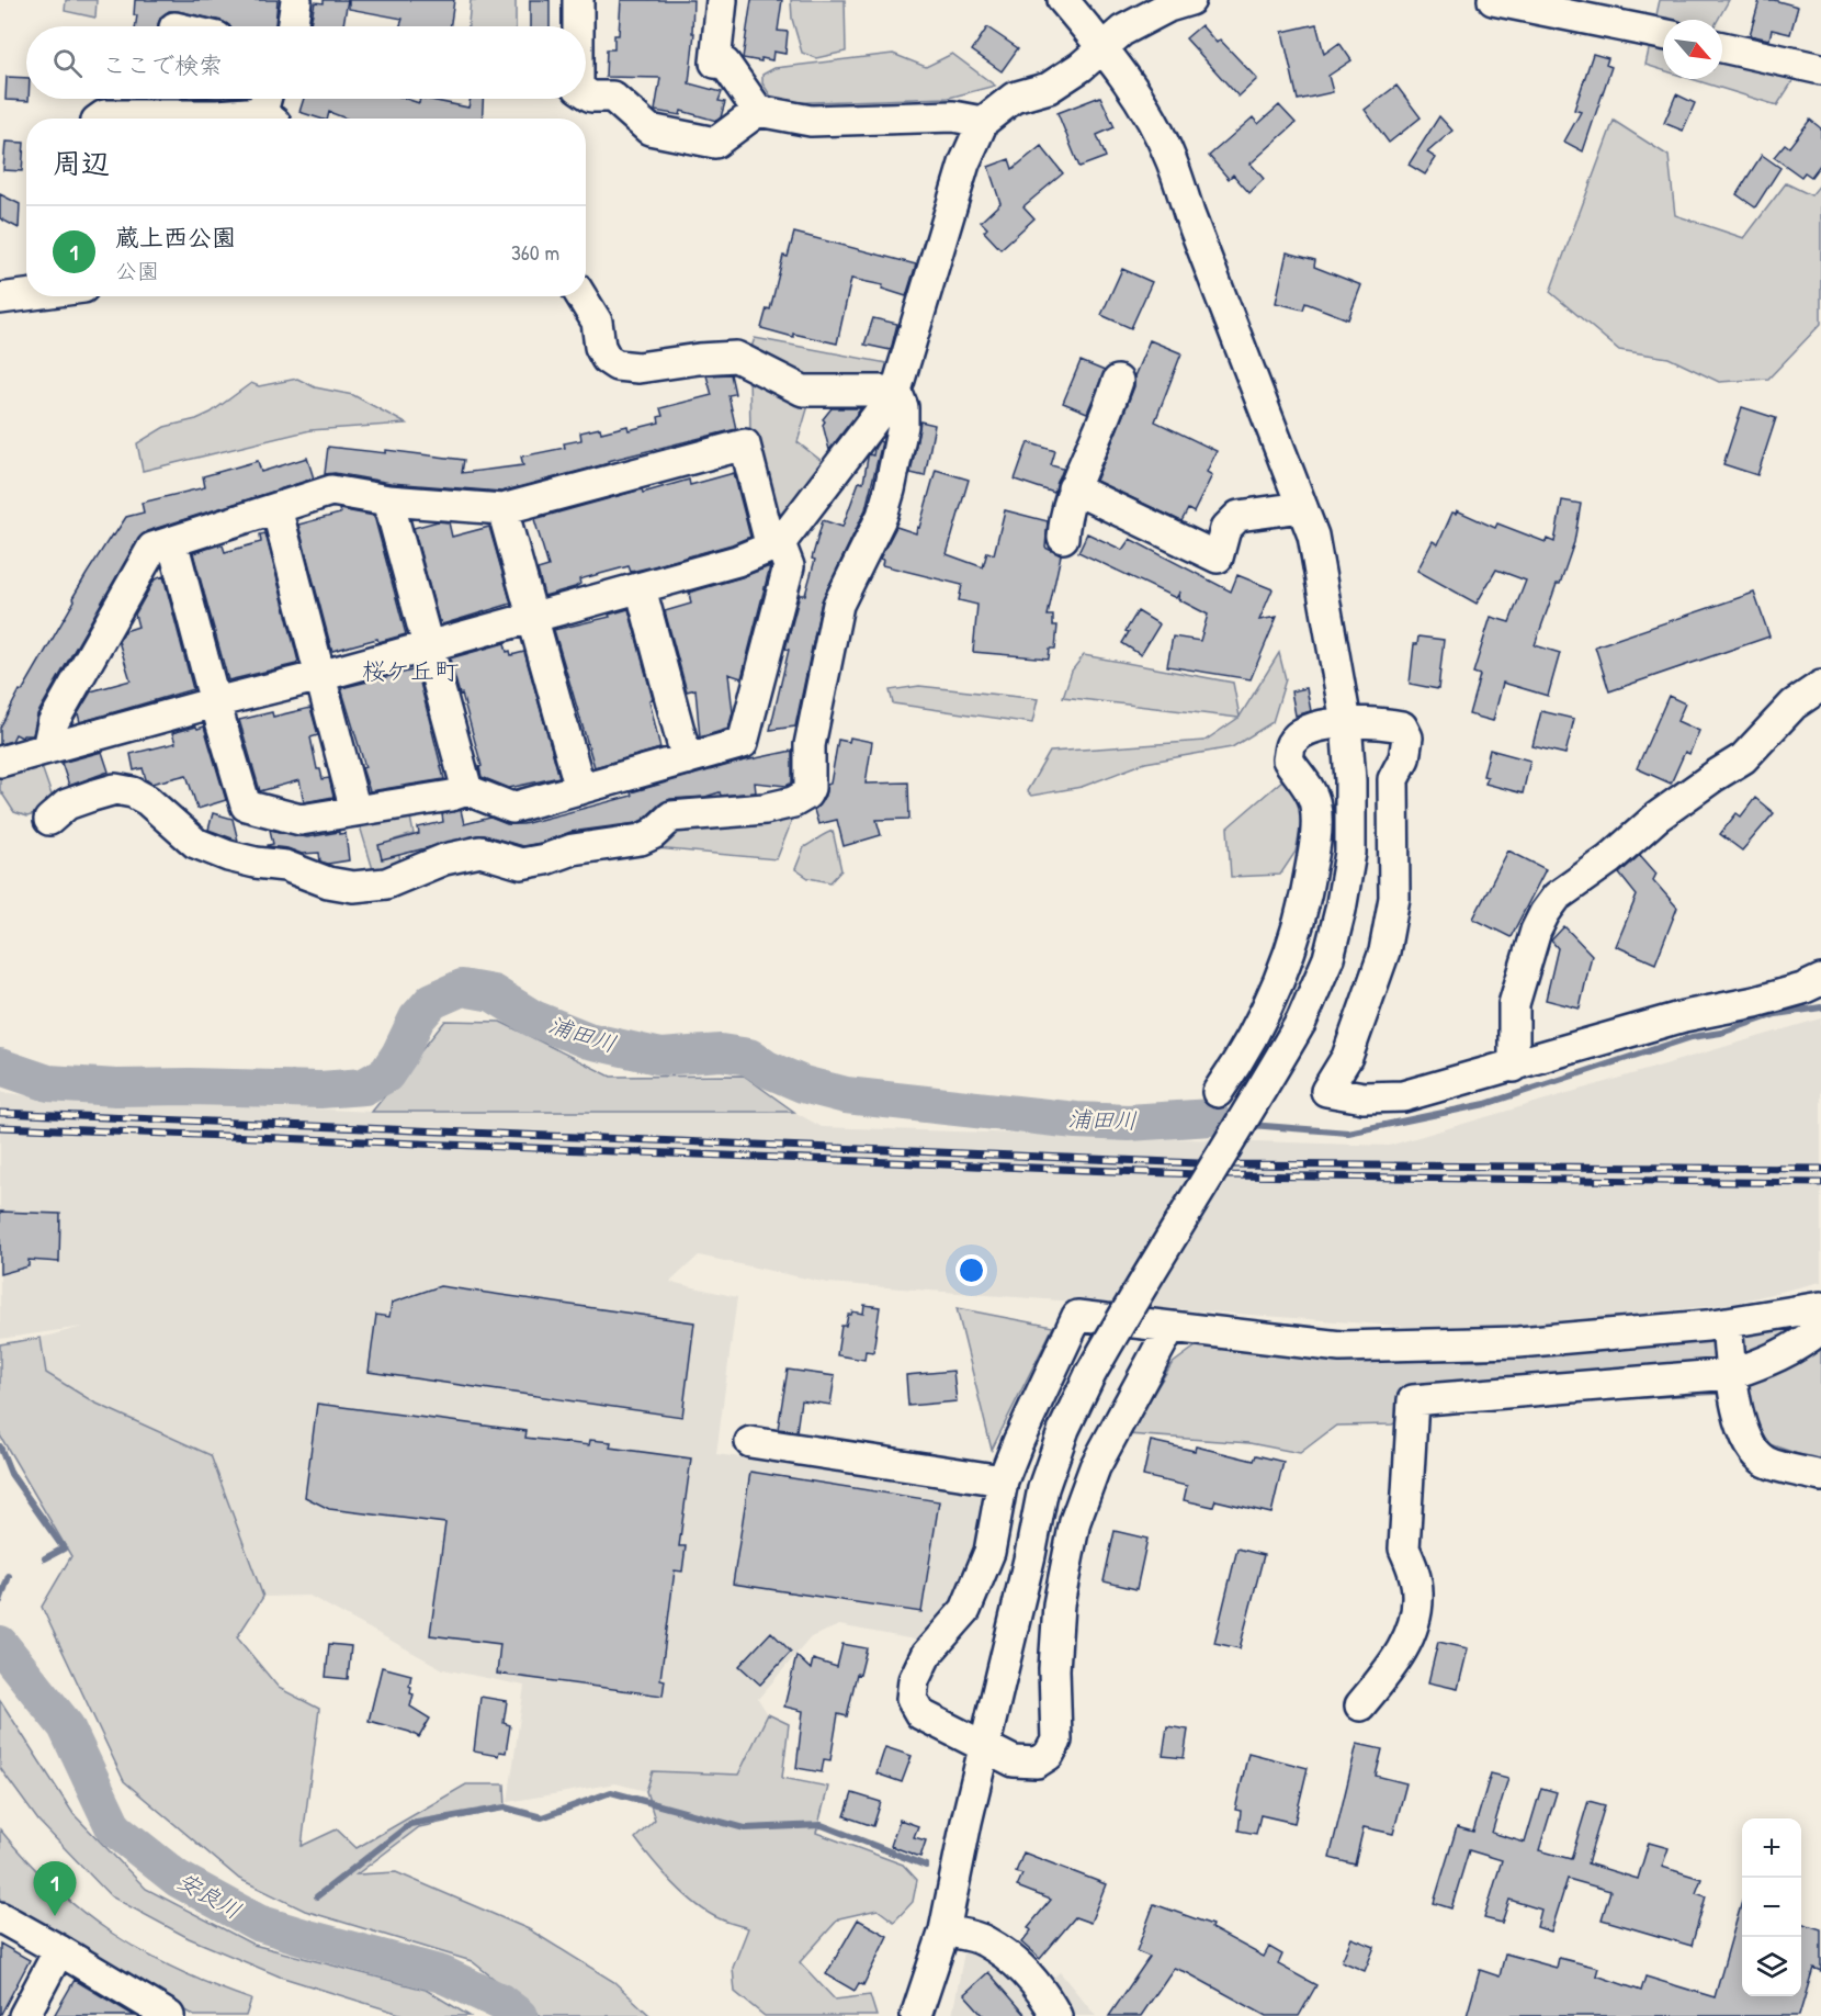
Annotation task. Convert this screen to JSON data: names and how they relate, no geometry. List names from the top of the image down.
{
  "districts": ["桜ケ丘町"],
  "water": ["浦田川", "安良川"],
  "north": "bottom right",
  "page": {
    "search": "ここで検索",
    "heading": "周辺",
    "list": [
      {
        "mark": "1",
        "name": "蔵上西公園",
        "note": "公園",
        "value": "360 m"
      }
    ],
    "map_buttons": ["+", "−"],
    "pins": "1"
  }
}
